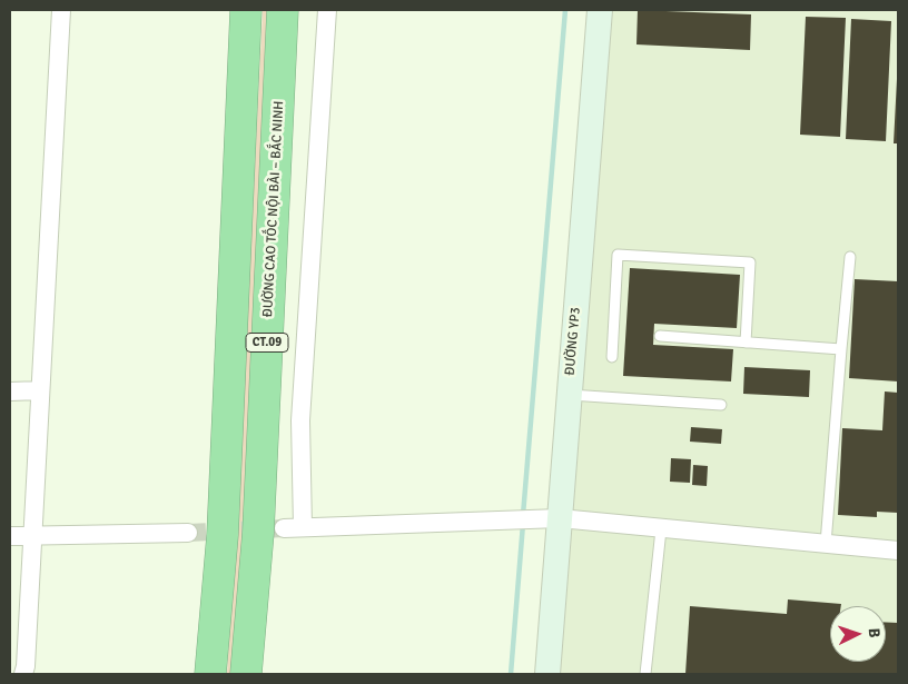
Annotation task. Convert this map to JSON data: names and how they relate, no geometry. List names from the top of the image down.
{
  "streets": {
    "highway": ["ĐƯỜNG CAO TỐC NỘI BÀI – BẮC NINH", "CT.09"],
    "street": ["ĐƯỜNG YP3"]
  },
  "north": "right"
}
